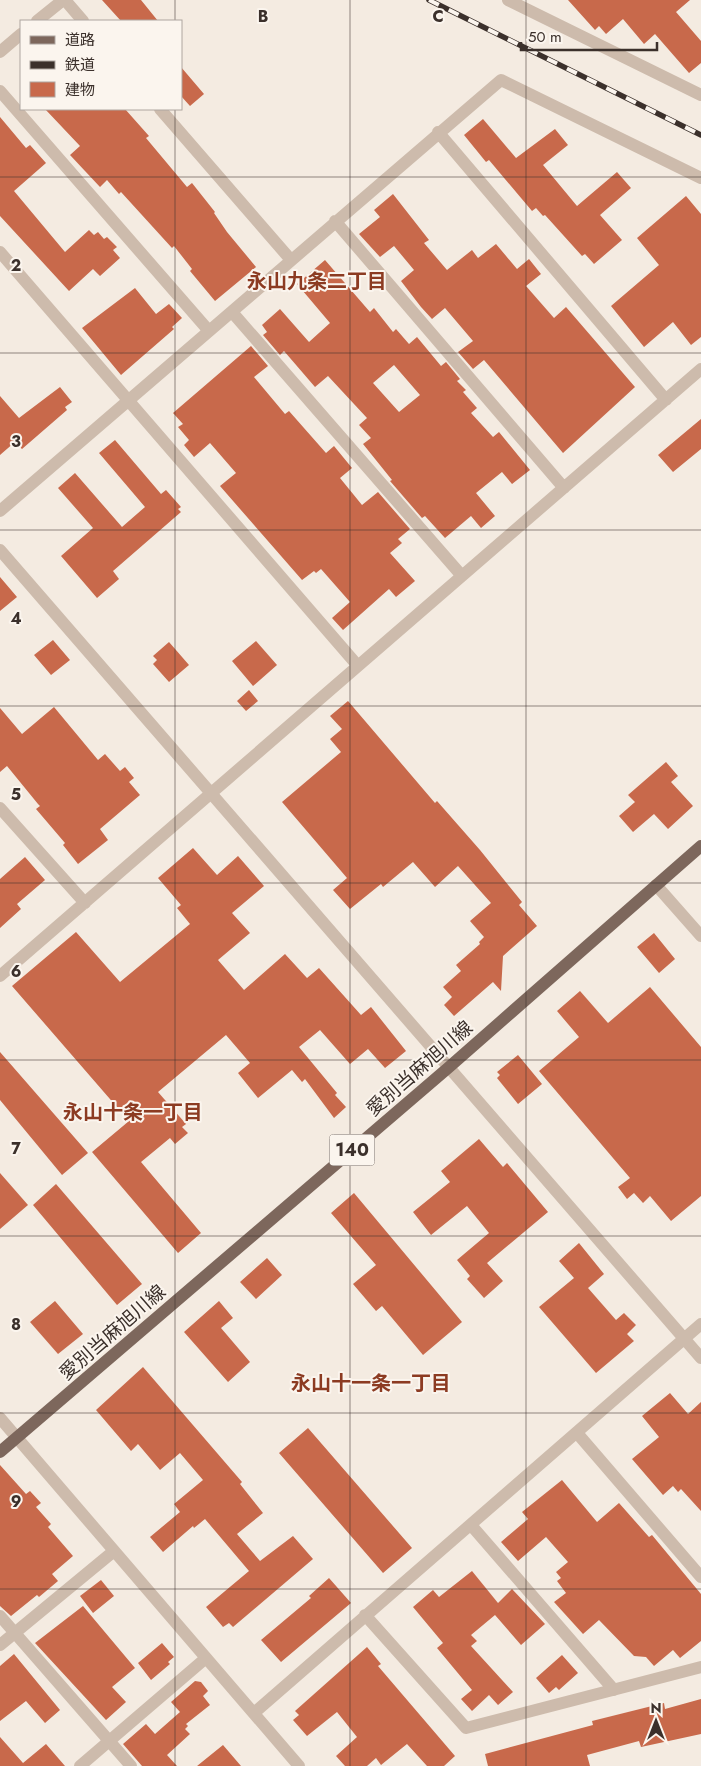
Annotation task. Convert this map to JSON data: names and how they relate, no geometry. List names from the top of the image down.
{
  "streets": {
    "main road": ["愛別当麻旭川線", "140"]
  },
  "districts": ["永山九条二丁目", "永山十条一丁目", "永山十一条一丁目"],
  "legend": ["道路", "鉄道", "建物"],
  "scale_bar": "50 m",
  "north": "top",
  "grid": {
    "columns": ["B", "C"],
    "rows": [
      "2",
      "3",
      "4",
      "5",
      "6",
      "7",
      "8",
      "9"
    ]
  }
}
